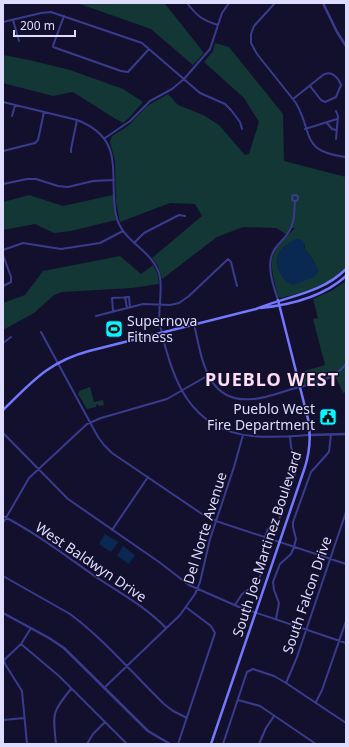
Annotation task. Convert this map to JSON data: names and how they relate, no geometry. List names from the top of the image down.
{
  "streets": {
    "main road": ["South Joe Martinez Boulevard"],
    "street": ["Del Norte Avenue", "West Baldwyn Drive", "South Falcon Drive"]
  },
  "crossings": [
    ["Del Norte Avenue", "West Baldwyn Drive"]
  ],
  "districts": ["PUEBLO WEST"],
  "places": {
    "sports": ["Supernova Fitness"],
    "public building": ["Pueblo West Fire Department"]
  },
  "scale_bar": "200 m"
}
